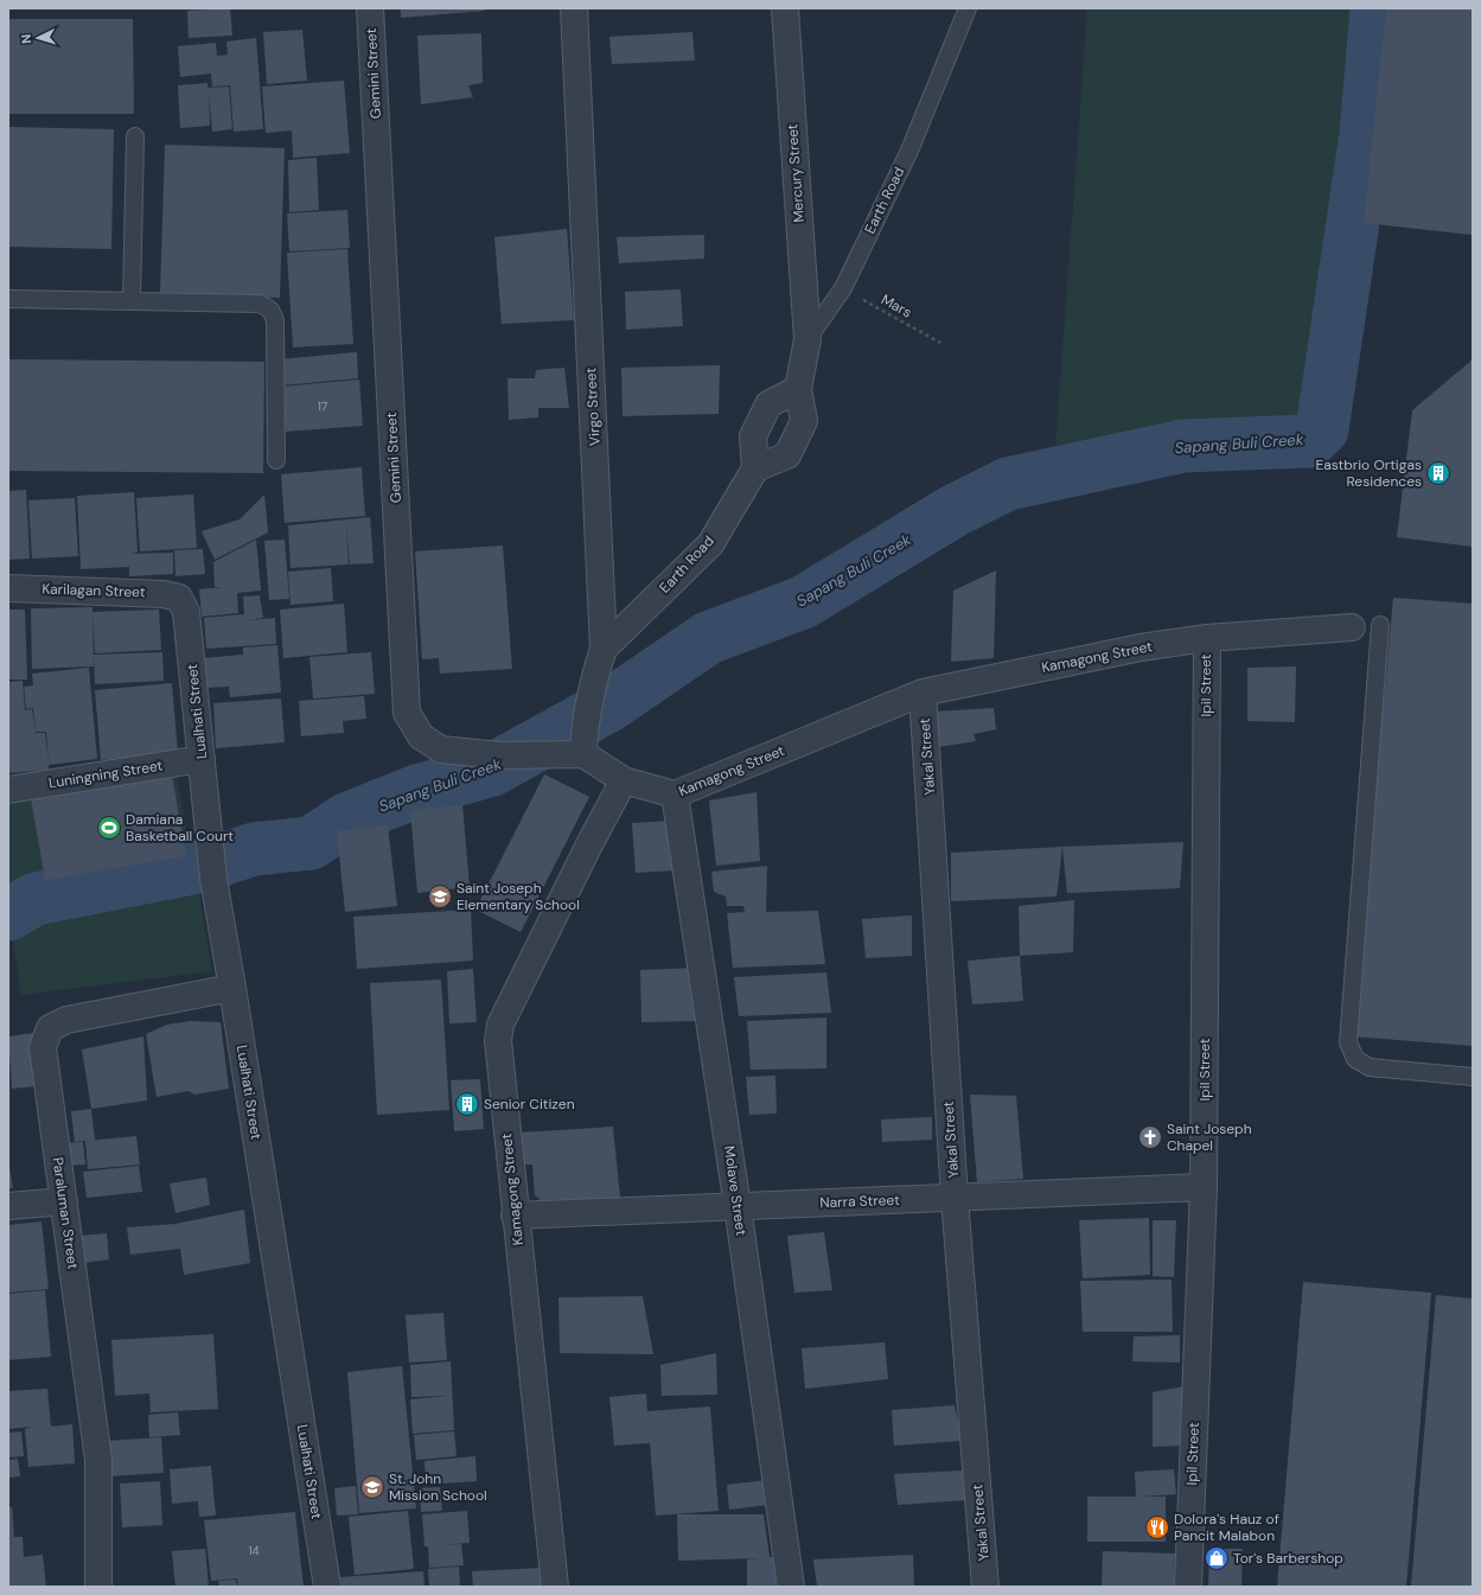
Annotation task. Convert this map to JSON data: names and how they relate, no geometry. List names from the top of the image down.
{
  "streets": {
    "street": [
      "Gemini Street",
      "Mercury Street",
      "Earth Road",
      "Virgo Street",
      "Karilagan Street",
      "Kamagong Street",
      "Ipil Street",
      "Lualhati Street",
      "Yakal Street",
      "Luningning Street",
      "Molave Street",
      "Narra Street",
      "Paraluman Street"
    ],
    "path": ["Mars"]
  },
  "crossings": [
    ["Gemini Street", "Virgo Street"],
    ["Mercury Street", "Earth Road"],
    ["Earth Road", "Mars"],
    ["Earth Road", "Virgo Street"],
    ["Karilagan Street", "Lualhati Street"],
    ["Kamagong Street", "Ipil Street"],
    ["Kamagong Street", "Yakal Street"],
    ["Kamagong Street", "Molave Street"],
    ["Kamagong Street", "Narra Street"],
    ["Ipil Street", "Narra Street"],
    ["Lualhati Street", "Luningning Street"],
    ["Lualhati Street", "Paraluman Street"],
    ["Yakal Street", "Narra Street"],
    ["Molave Street", "Narra Street"]
  ],
  "water": ["Sapang Buli Creek"],
  "places": {
    "building": ["Eastbrio Ortigas Residences", "Senior Citizen"],
    "sports": ["Damiana Basketball Court"],
    "school or university": ["Saint Joseph Elementary School", "St. John Mission School"],
    "church": ["Saint Joseph Chapel"],
    "restaurant": ["Dolora's Hauz of Pancit Malabon"],
    "shop": ["Tor's Barbershop"]
  },
  "house_numbers": ["17", "14"],
  "north": "left"
}
